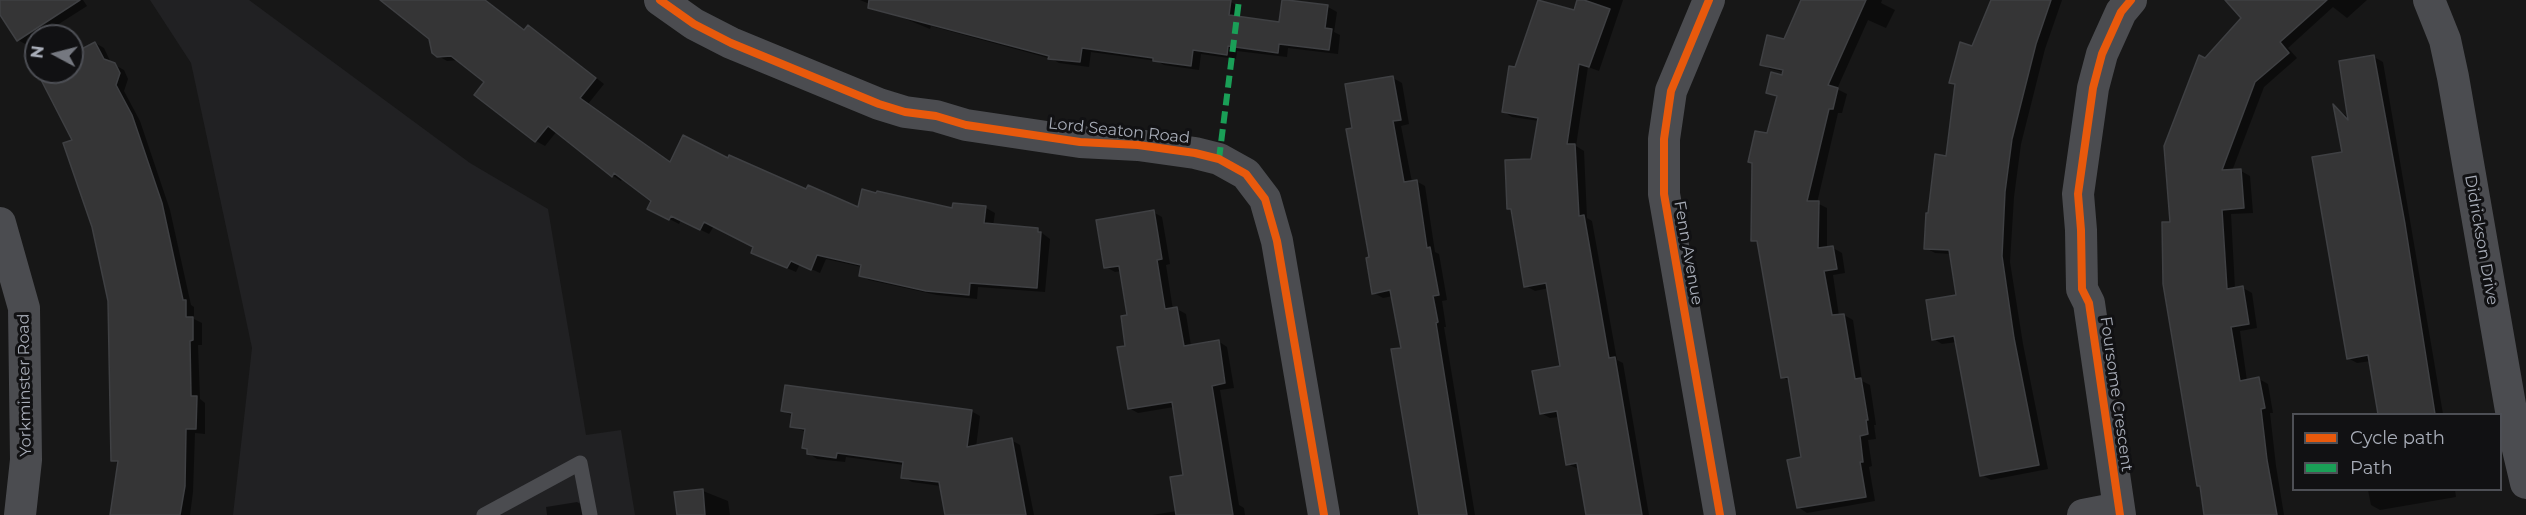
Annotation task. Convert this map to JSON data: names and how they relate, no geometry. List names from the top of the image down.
{
  "streets": {
    "street": [
      "Lord Seaton Road",
      "Didrickson Drive",
      "Fenn Avenue",
      "Yorkminster Road",
      "Foursome Crescent"
    ]
  },
  "legend": ["Cycle path", "Path"],
  "north": "left"
}
